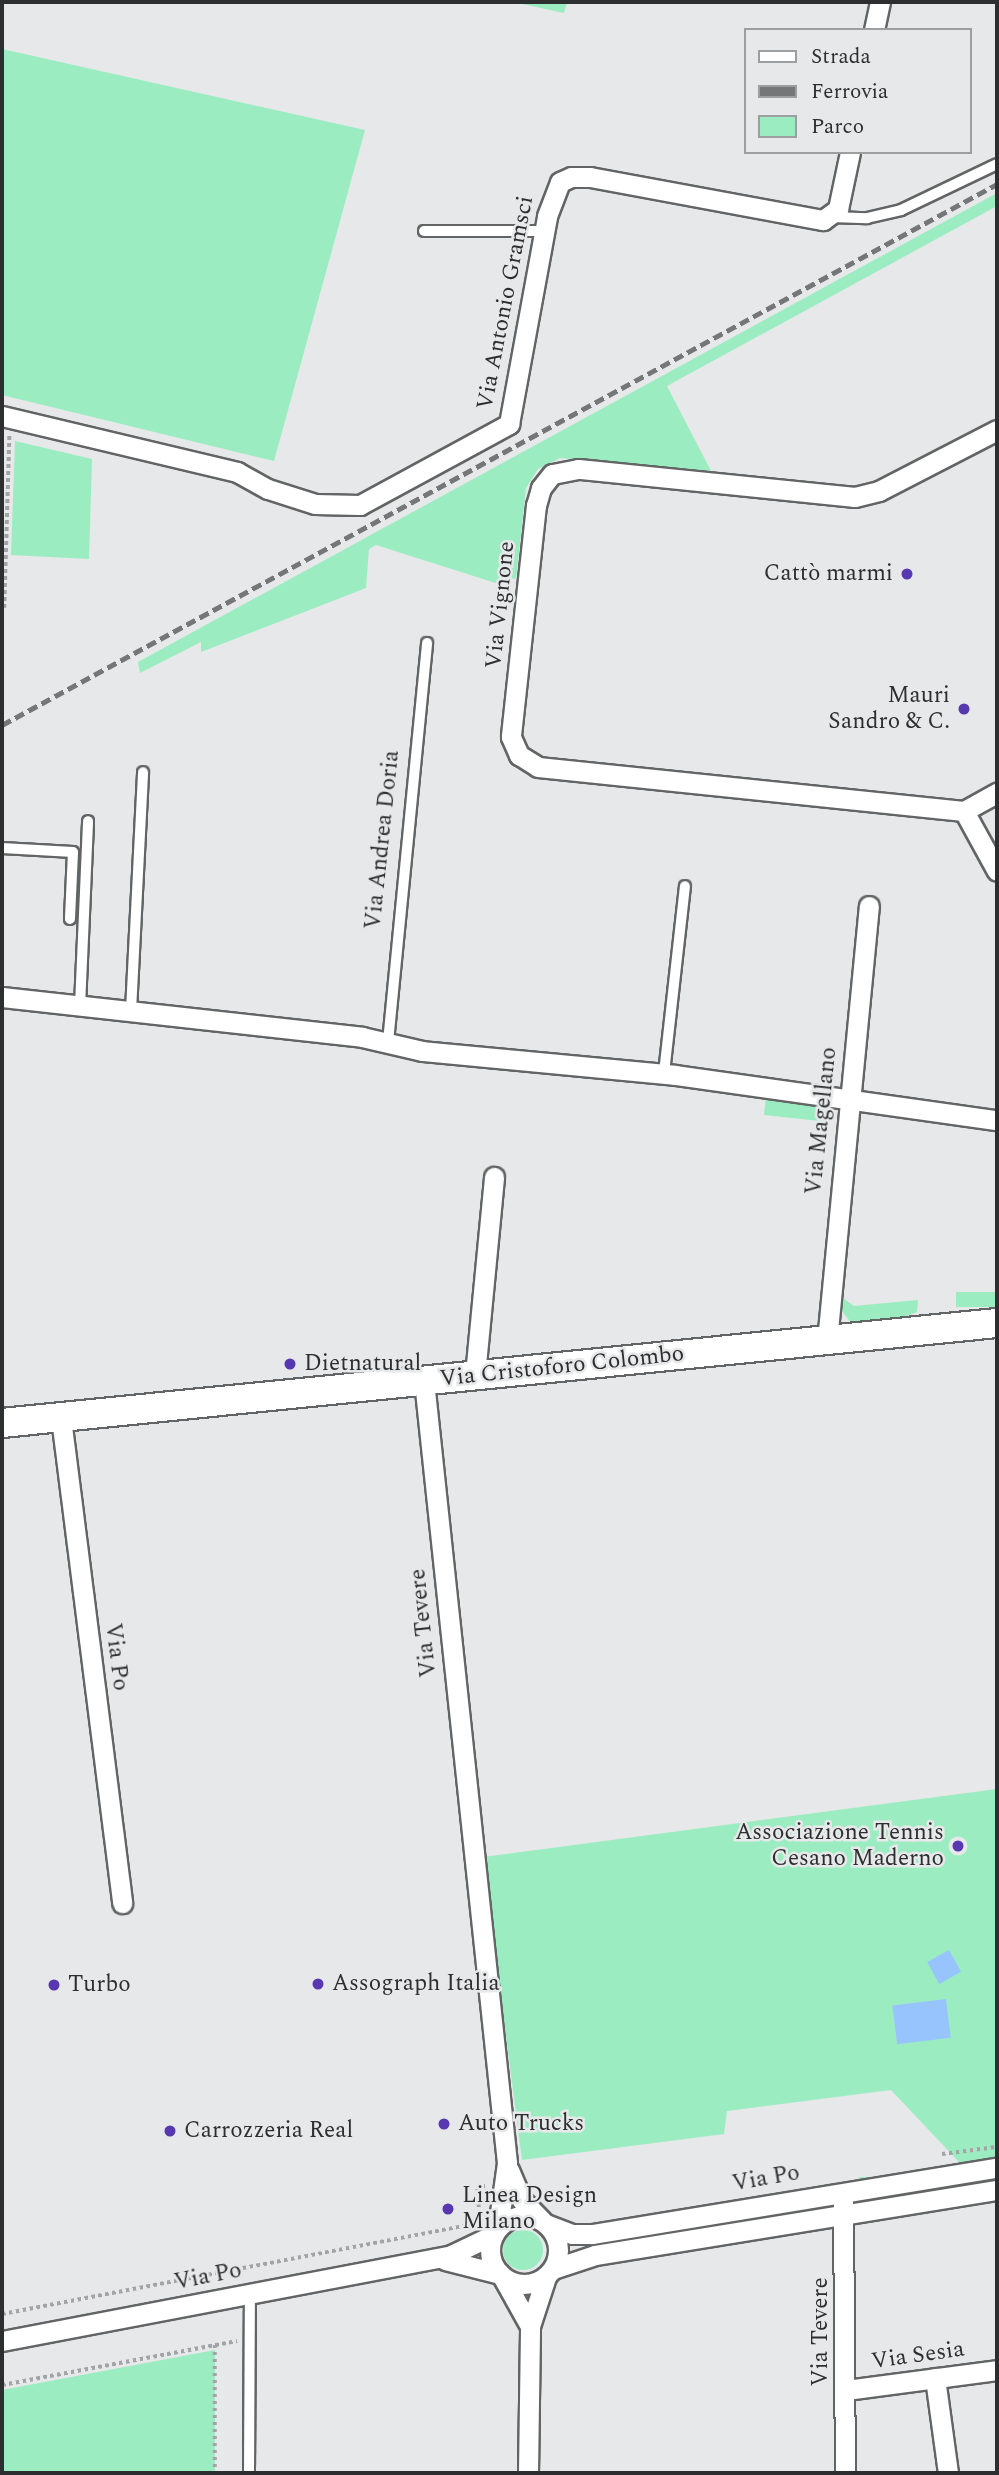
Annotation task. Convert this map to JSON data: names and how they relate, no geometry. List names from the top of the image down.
{
  "streets": {
    "street": [
      "Via Antonio Gramsci",
      "Via Vignone",
      "Via Magellano",
      "Via Cristoforo Colombo",
      "Via Tevere",
      "Via Po",
      "Via Sesia"
    ],
    "lane": ["Via Andrea Doria"]
  },
  "crossings": [
    ["Via Magellano", "Via Cristoforo Colombo"],
    ["Via Cristoforo Colombo", "Via Tevere"],
    ["Via Cristoforo Colombo", "Via Po"],
    ["Via Tevere", "Via Po"],
    ["Via Tevere", "Via Sesia"]
  ],
  "places": [
    "Cattò marmi",
    "Mauri Sandro & C.",
    "Dietnatural",
    "Associazione Tennis Cesano Maderno",
    "Assograph Italia",
    "Turbo",
    "Auto Trucks",
    "Carrozzeria Real",
    "Linea Design Milano"
  ],
  "legend": ["Strada", "Ferrovia", "Parco"]
}
